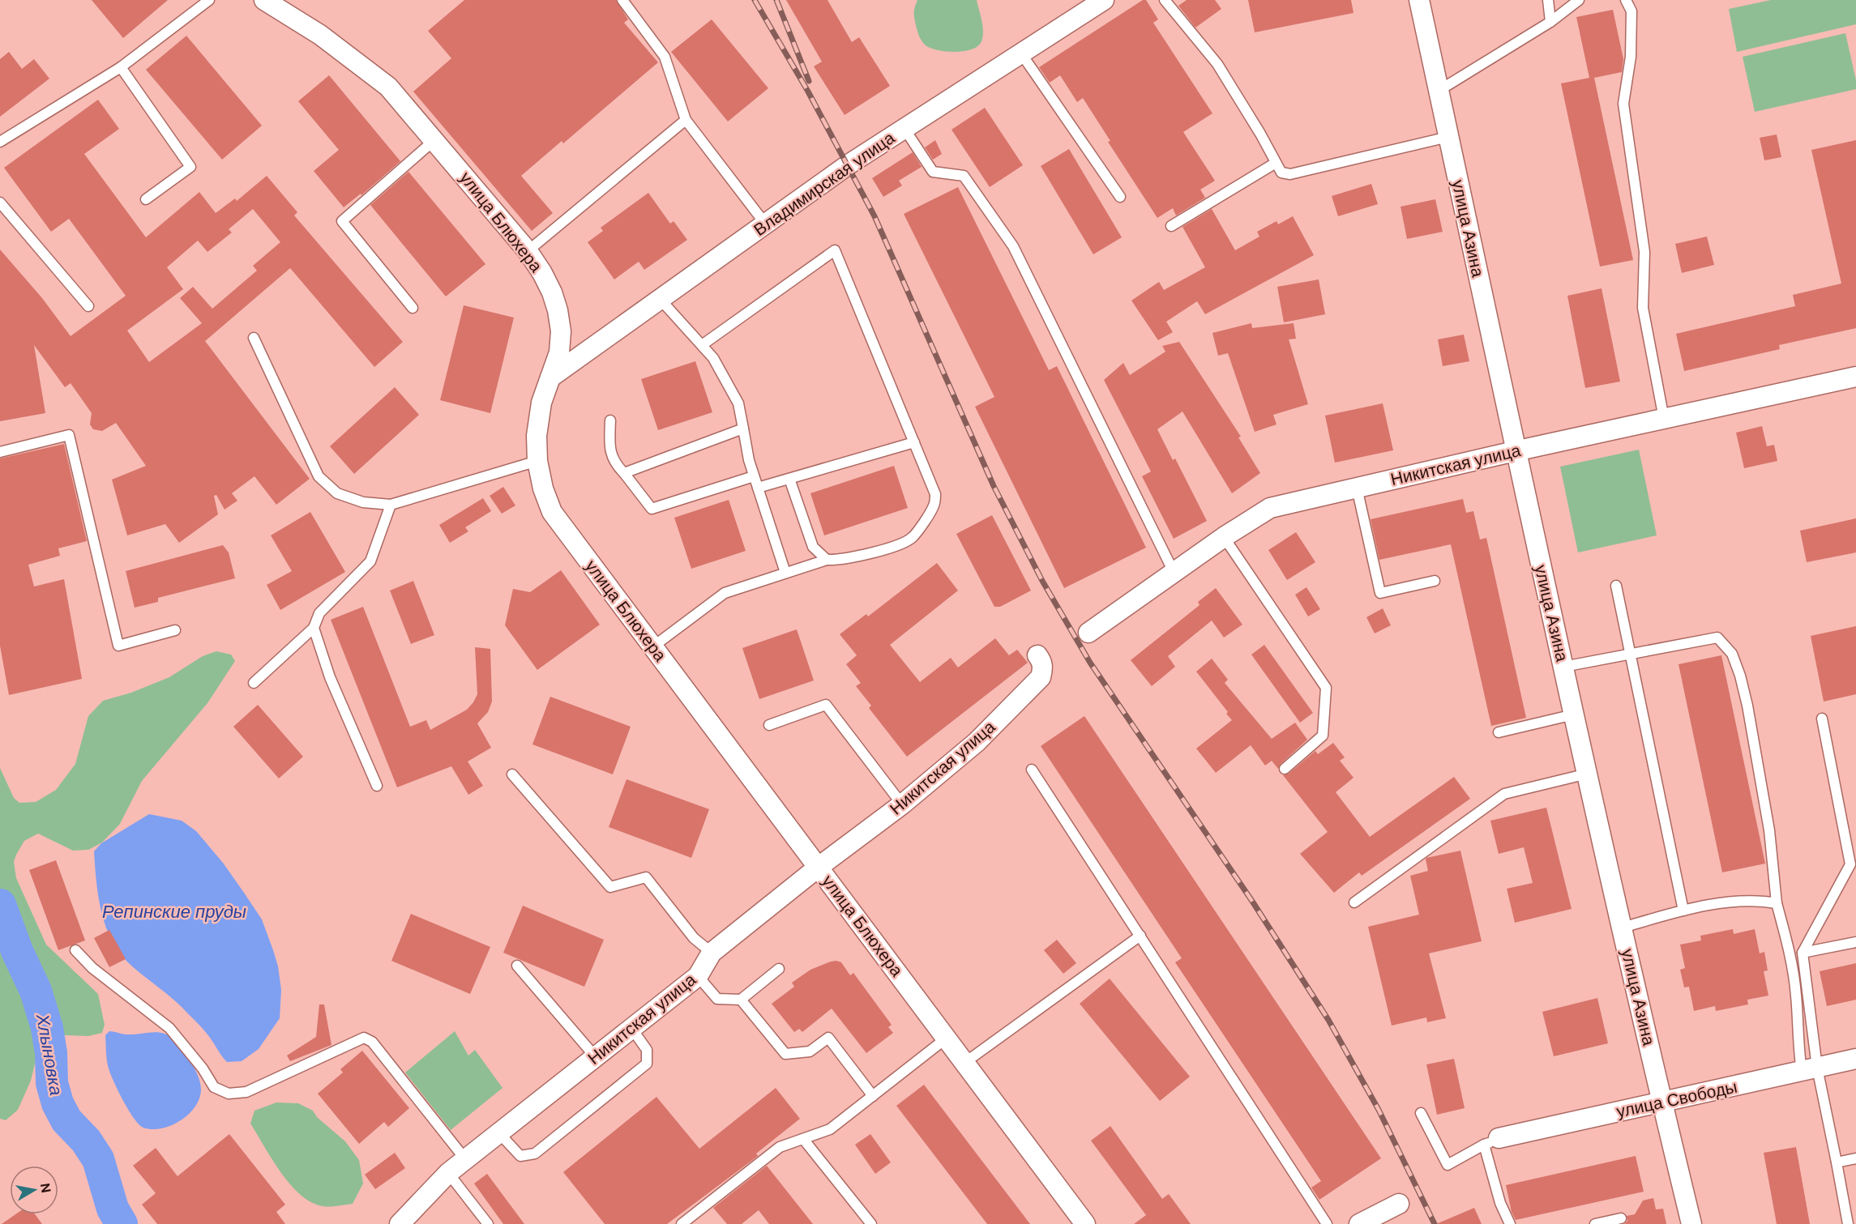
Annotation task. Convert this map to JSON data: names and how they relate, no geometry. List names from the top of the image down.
{
  "streets": {
    "street": [
      "Владимирская улица",
      "улица Блюхера",
      "улица Азина",
      "Никитская улица",
      "улица Свободы"
    ]
  },
  "crossings": [
    ["Владимирская улица", "улица Блюхера"],
    ["улица Блюхера", "Никитская улица"],
    ["улица Азина", "Никитская улица"],
    ["улица Азина", "улица Свободы"]
  ],
  "water": ["Репинские пруды", "Хлыновка"],
  "north": "right"
}
